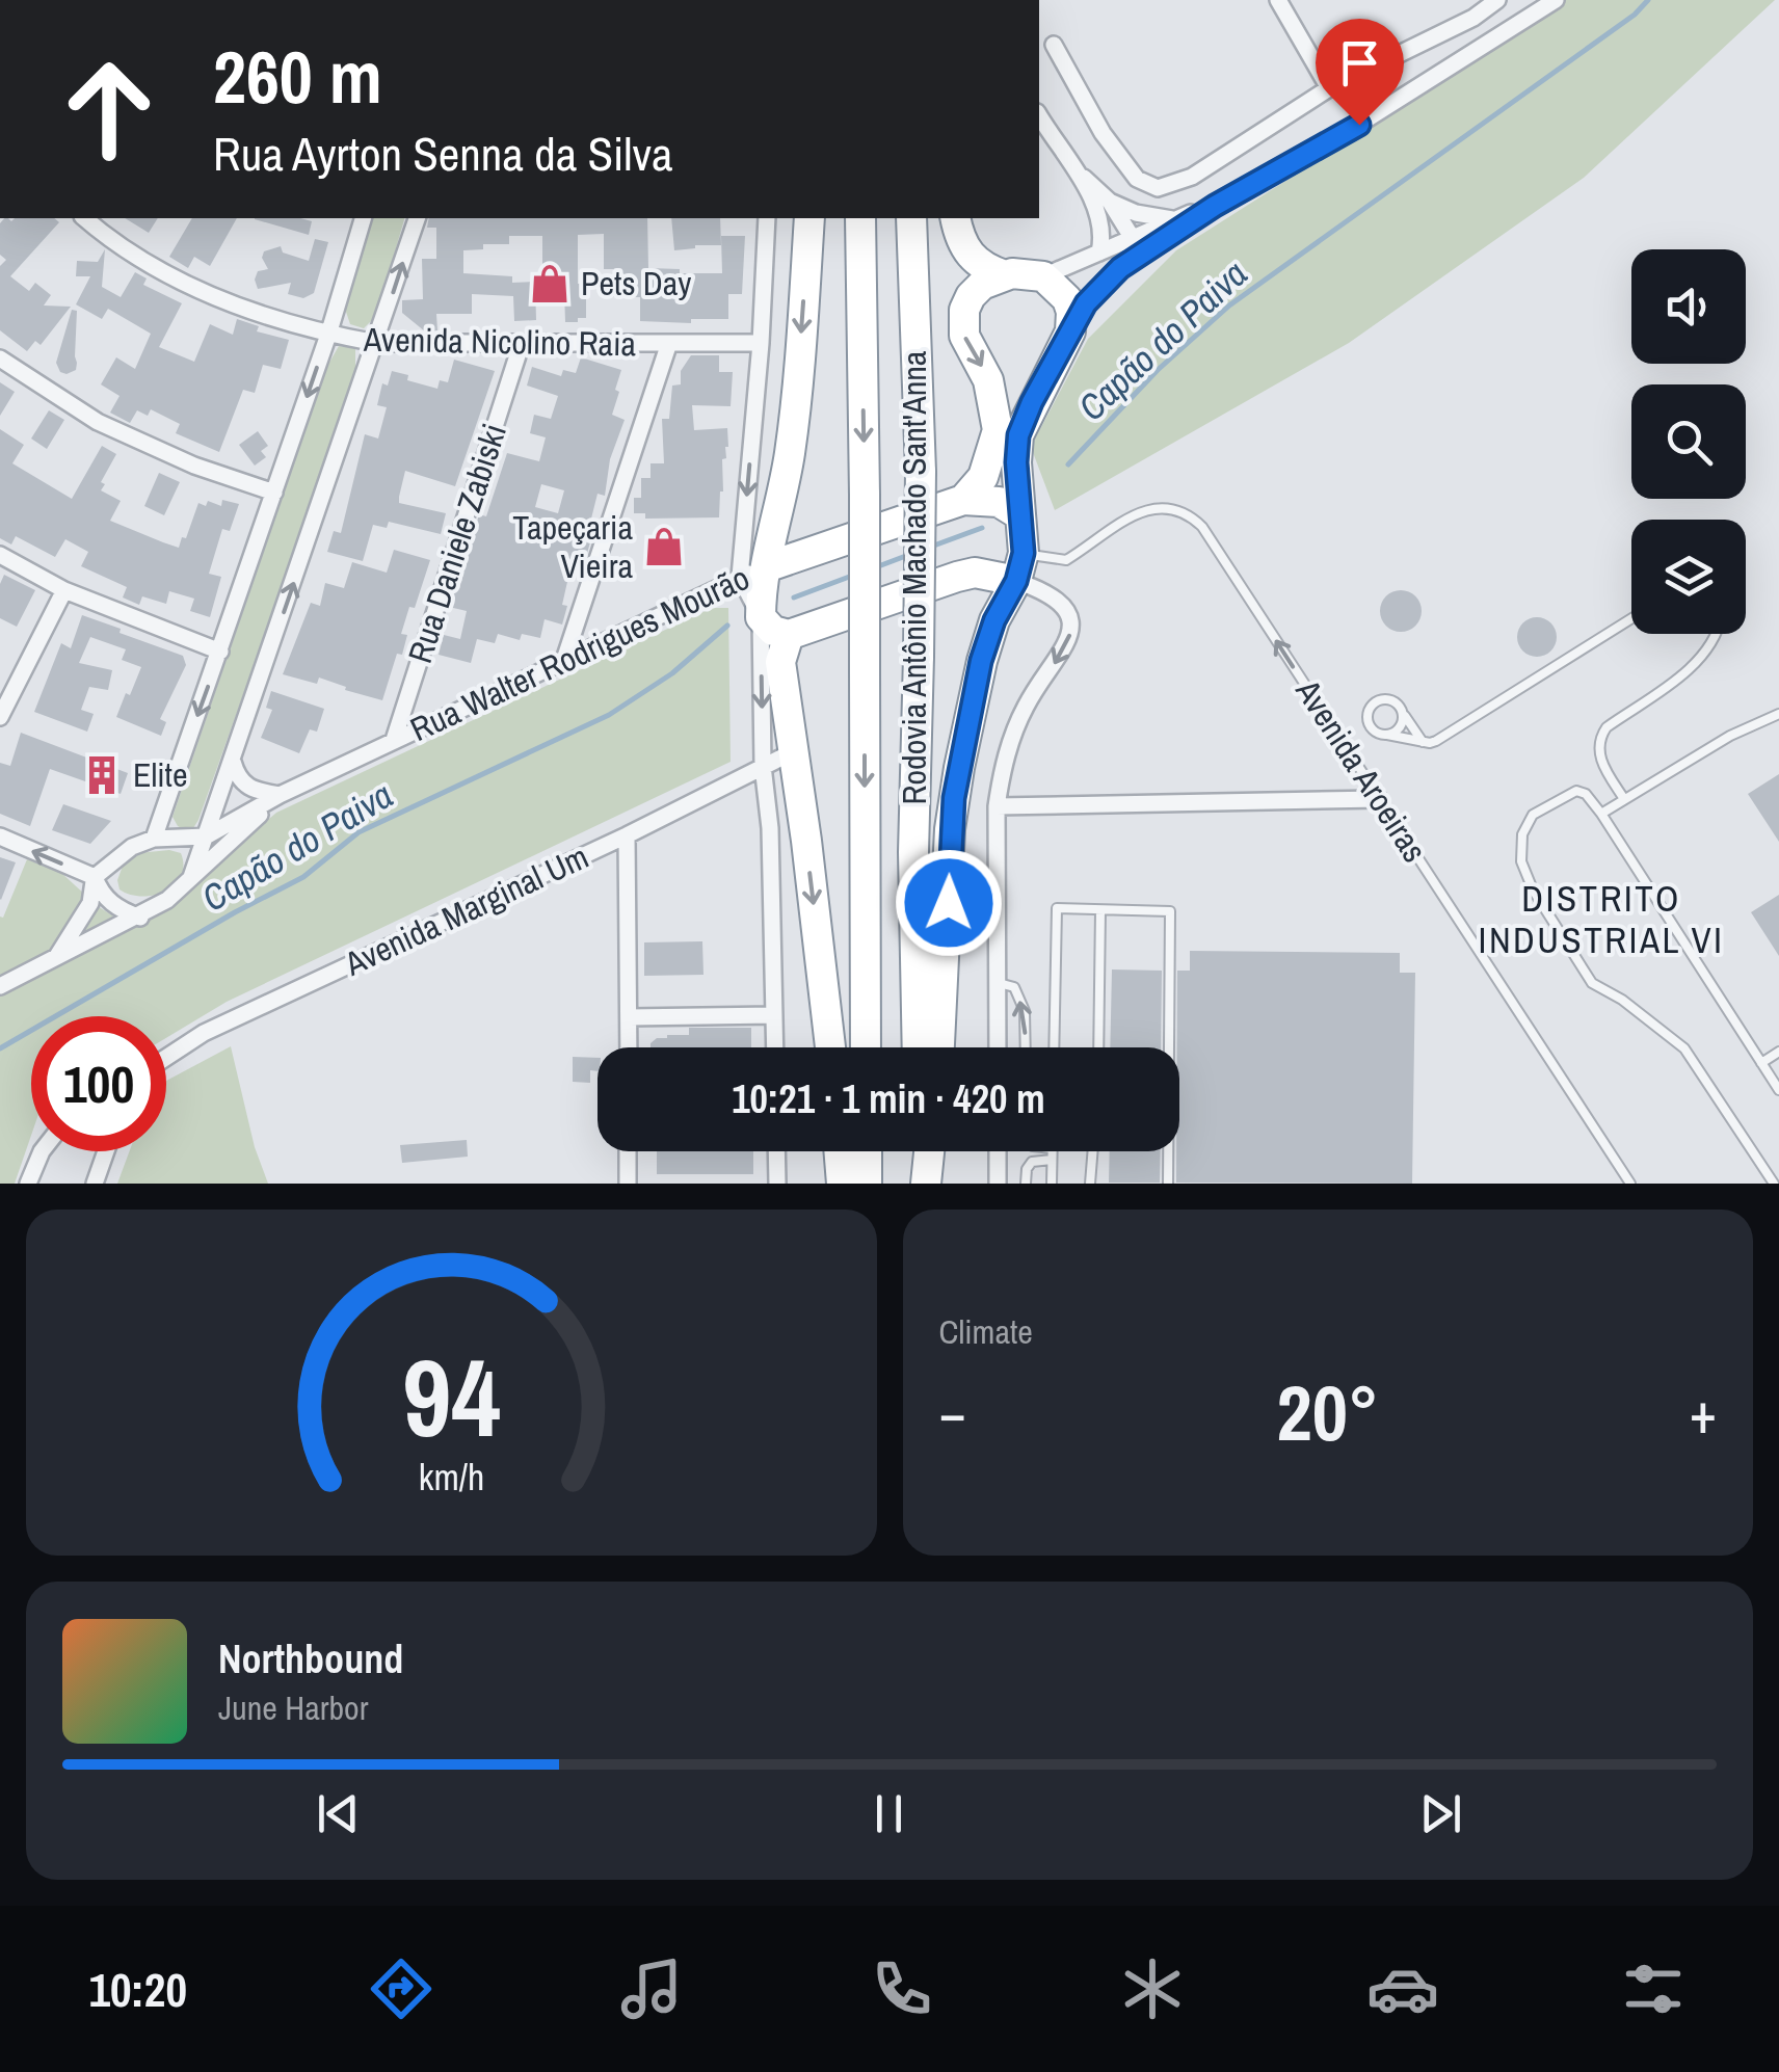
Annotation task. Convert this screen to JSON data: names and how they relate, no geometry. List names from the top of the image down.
{
  "streets": {
    "highway": ["Rodovia Antônio Machado Sant'Anna"],
    "street": [
      "Avenida Nicolino Raia",
      "Rua Daniele Zabiski",
      "Rua Walter Rodrigues Mourão",
      "Avenida Marginal Um"
    ],
    "lane": ["Avenida Aroeiras"]
  },
  "crossings": [
    ["Avenida Nicolino Raia", "Rua Daniele Zabiski"],
    ["Rua Daniele Zabiski", "Rua Walter Rodrigues Mourão"]
  ],
  "one_way": ["Avenida Aroeiras"],
  "districts": ["DISTRITO INDUSTRIAL VI"],
  "water": ["Capão do Paiva"],
  "places": {
    "shop": ["Pets Day", "Tapeçaria Vieira"],
    "building": ["Elite"]
  },
  "page": {
    "turn": ["260 m", "Rua Ayrton Senna da Silva"],
    "limit": "100",
    "trip": "10:21 · 1 min · 420 m",
    "tile": "Climate",
    "heat": ["−", "20°", "+"],
    "song": ["Northbound", "June Harbor"],
    "tabs": "10:20",
    "gauge": ["94", "km/h"]
  }
}
